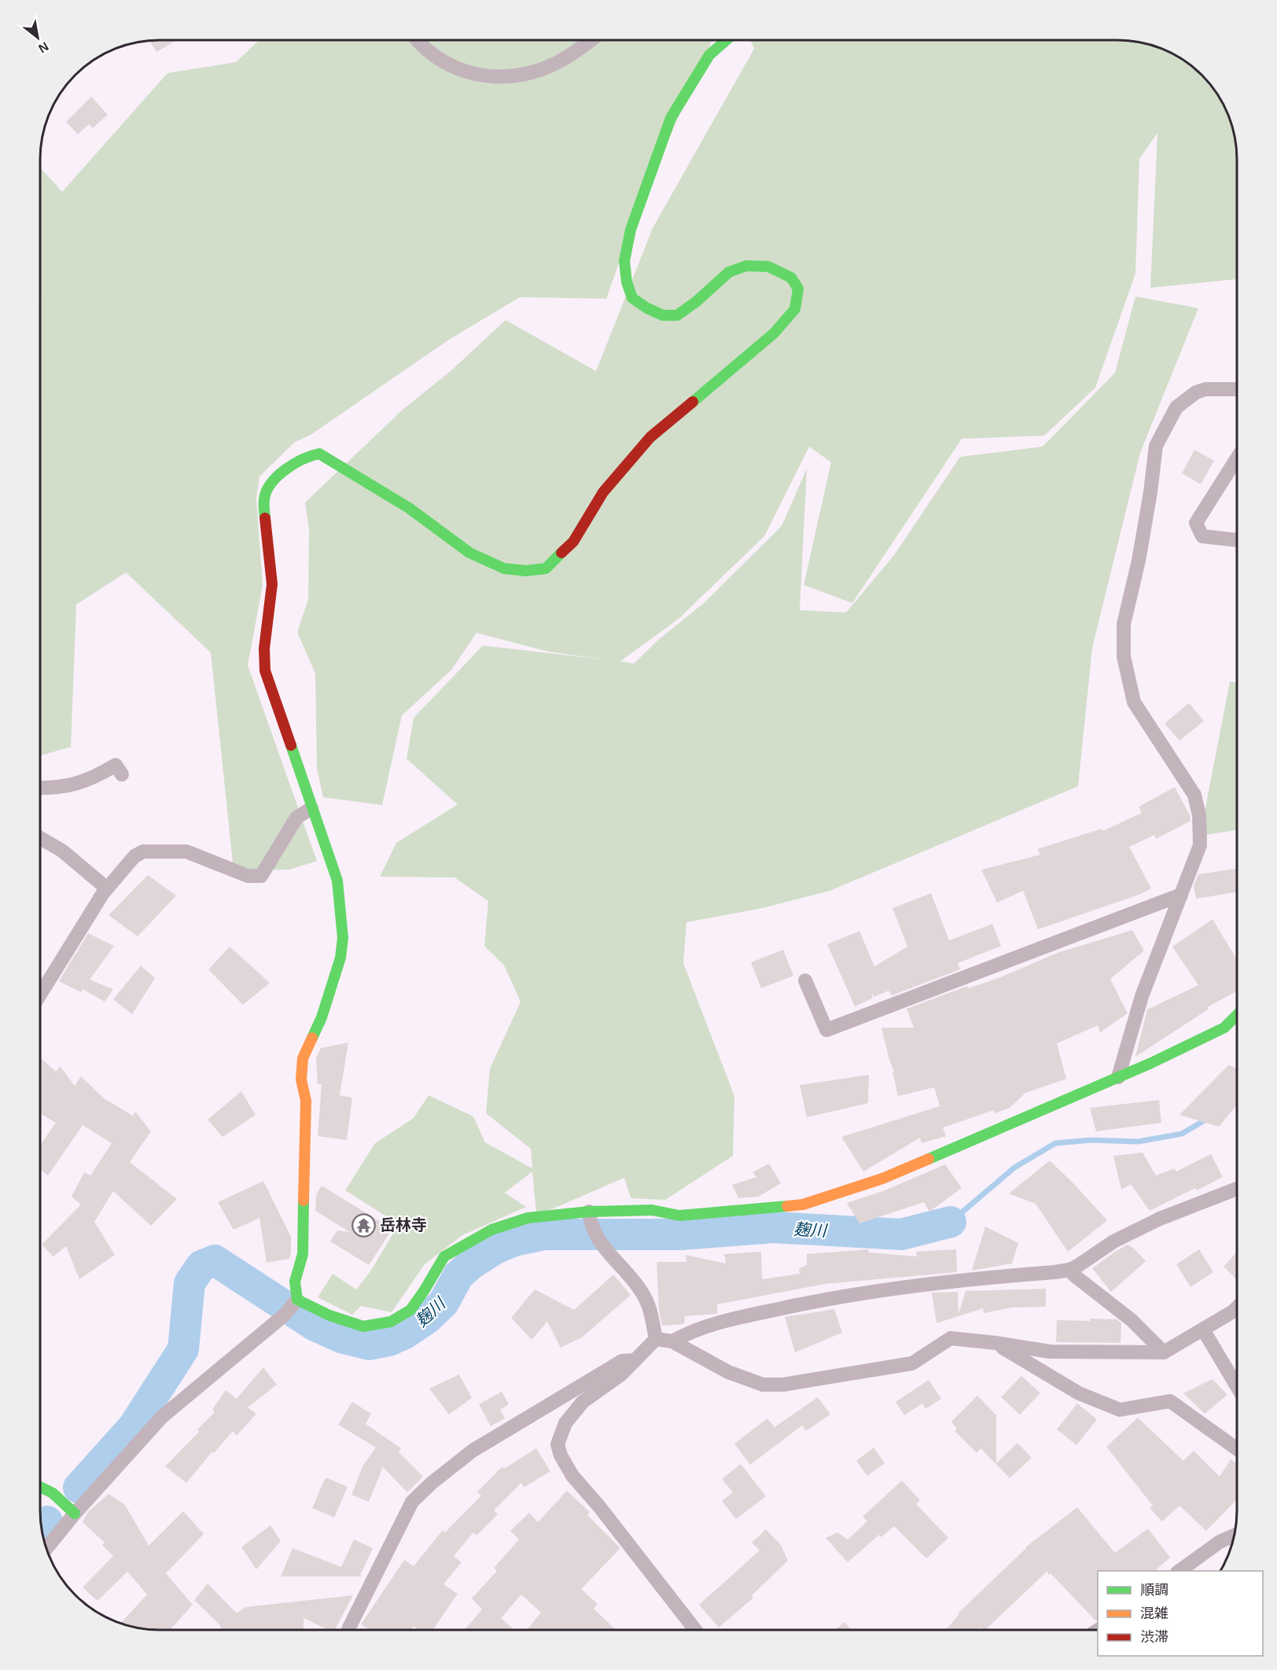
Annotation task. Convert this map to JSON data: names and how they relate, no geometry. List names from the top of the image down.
{
  "water": ["麹川"],
  "places": {
    "temple": ["岳林寺"]
  },
  "legend": ["順調", "混雑", "渋滞"],
  "north": "bottom right"
}
